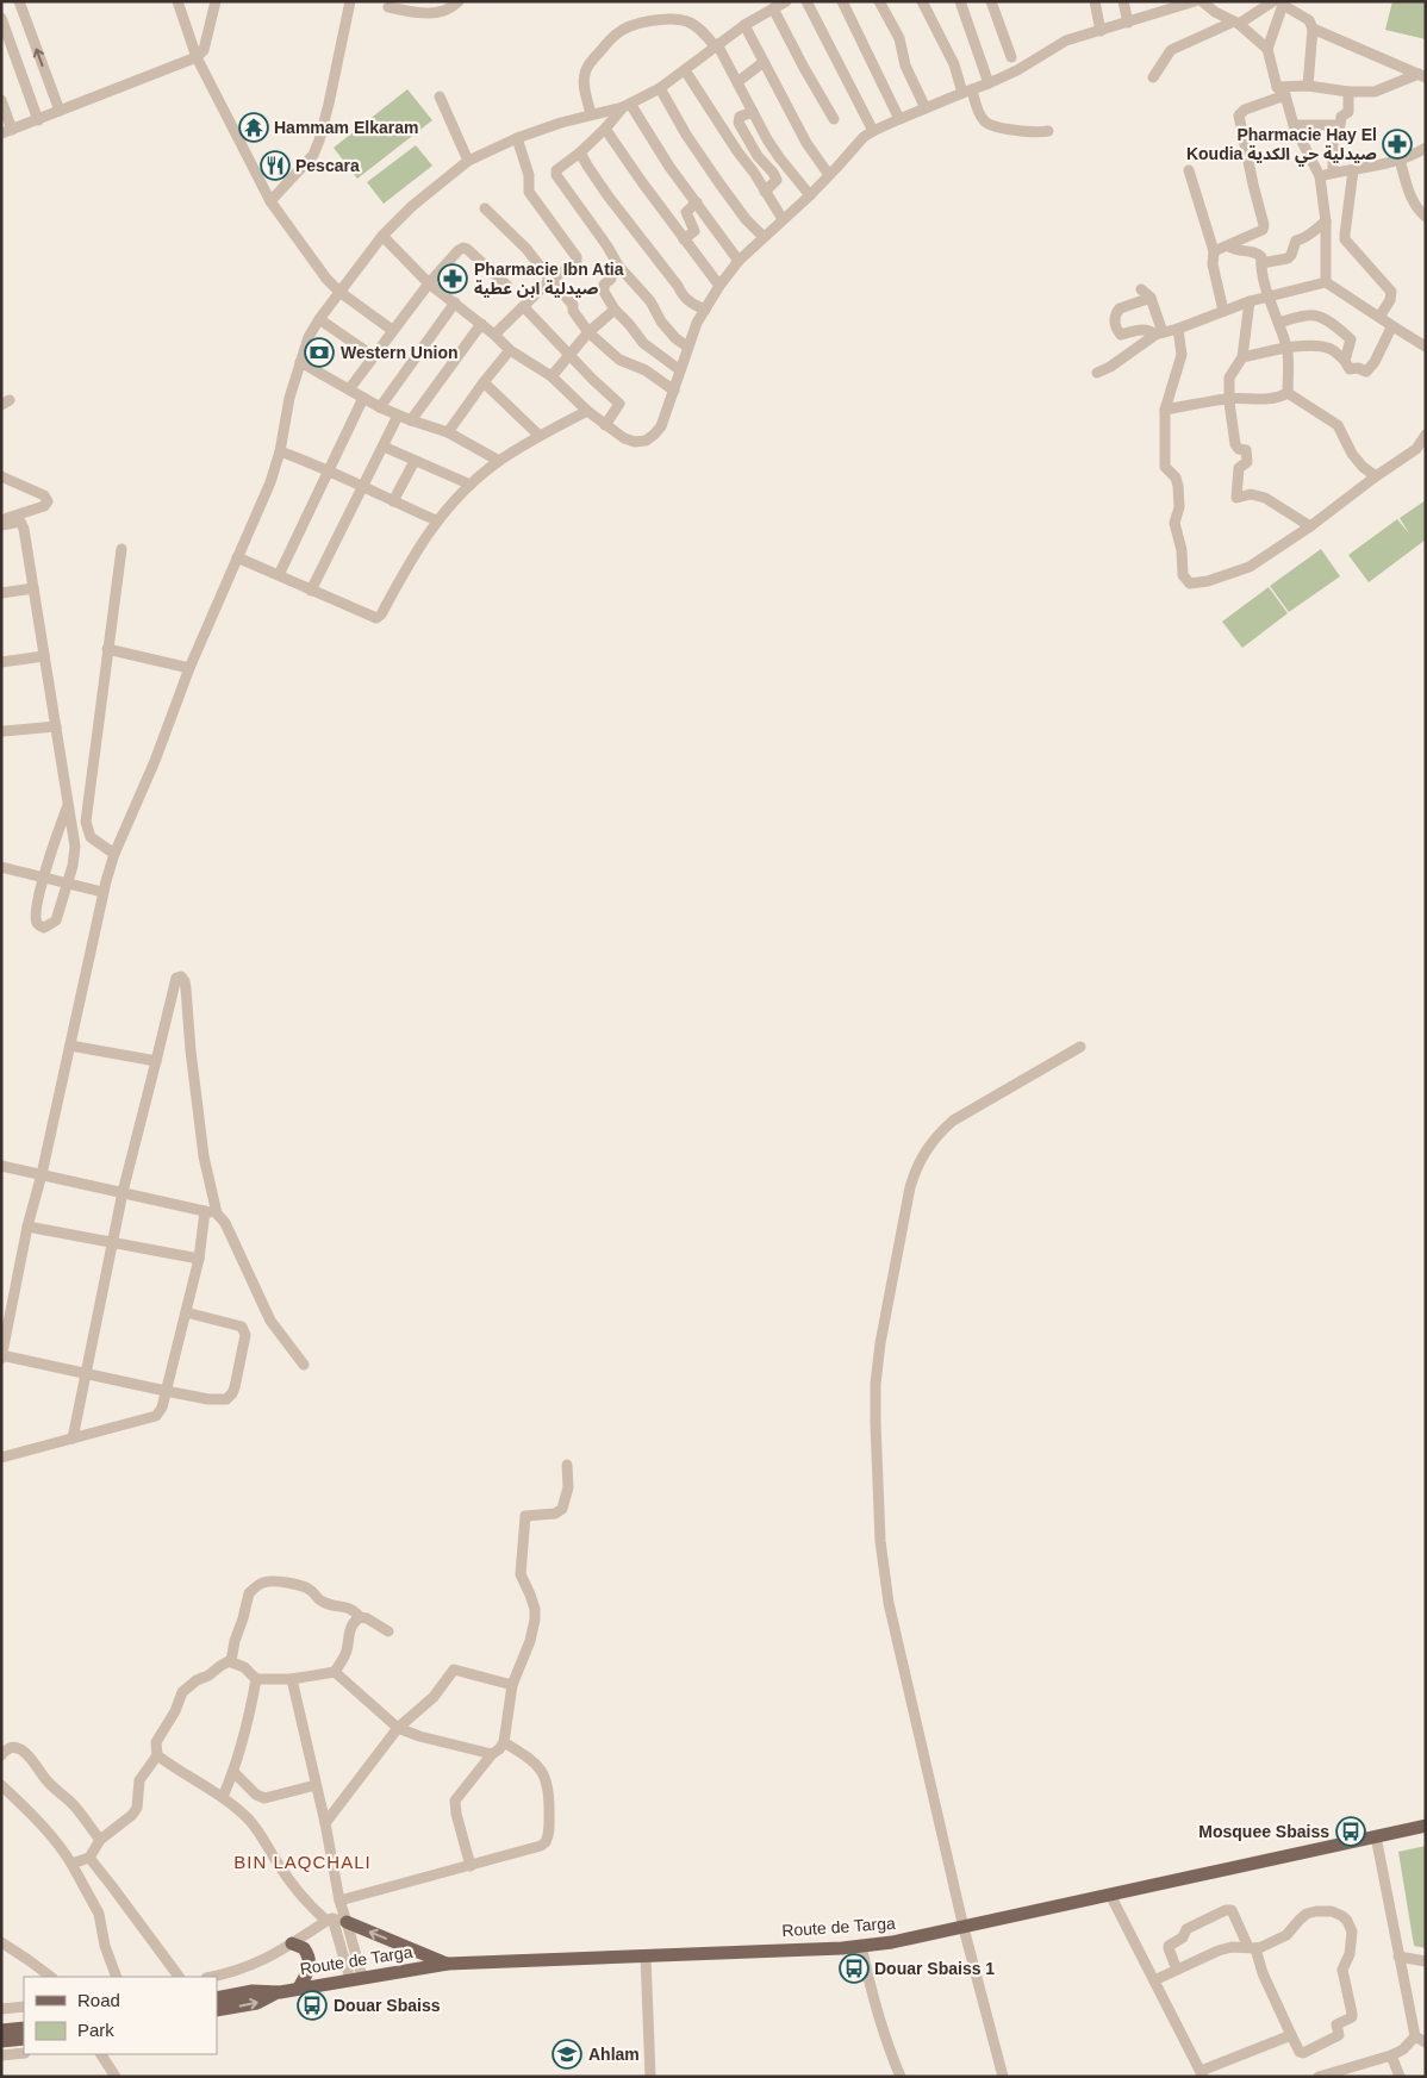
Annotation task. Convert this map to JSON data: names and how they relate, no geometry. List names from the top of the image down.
{
  "streets": {
    "main road": ["Route de Targa"]
  },
  "districts": ["BIN LAQCHALI"],
  "places": {
    "temple": ["Hammam Elkaram"],
    "pharmacy": ["Pharmacie Hay El Koudia صيدلية حي الكدية", "Pharmacie Ibn Atia صيدلية ابن عطية"],
    "restaurant": ["Pescara"],
    "bank": ["Western Union"],
    "bus stop": ["Mosquee Sbaiss", "Douar Sbaiss 1", "Douar Sbaiss"],
    "school or university": ["Ahlam"]
  },
  "legend": ["Road", "Park"]
}
